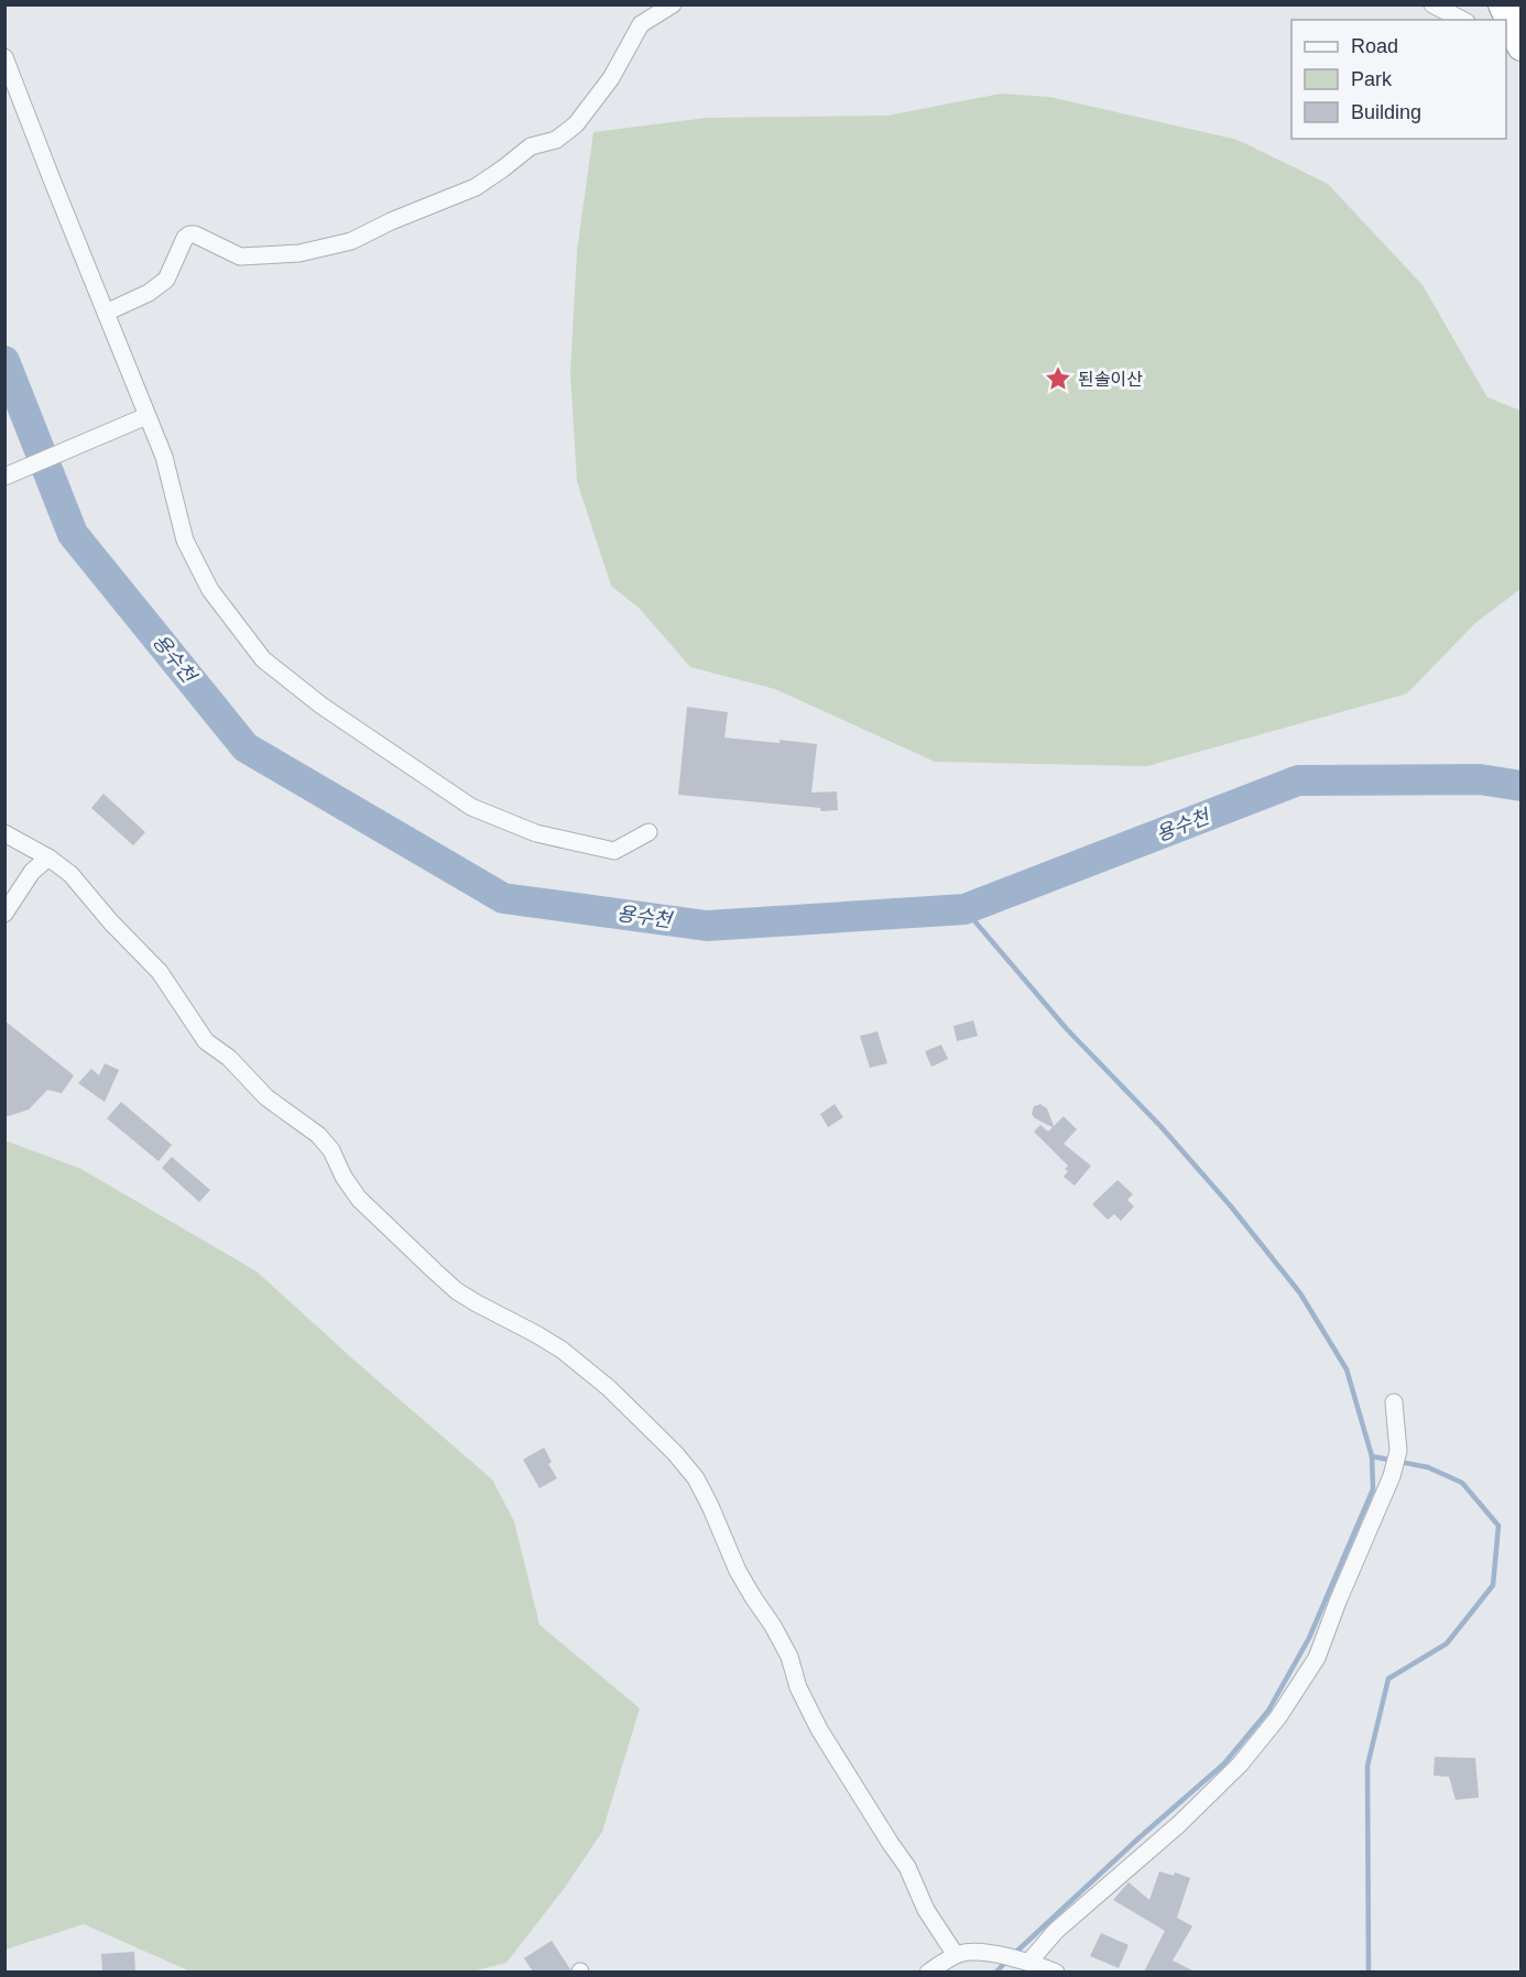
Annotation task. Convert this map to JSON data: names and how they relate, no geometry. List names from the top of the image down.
{
  "water": ["용수천"],
  "places": {
    "place": ["된솔이산"]
  },
  "legend": ["Road", "Park", "Building"]
}
